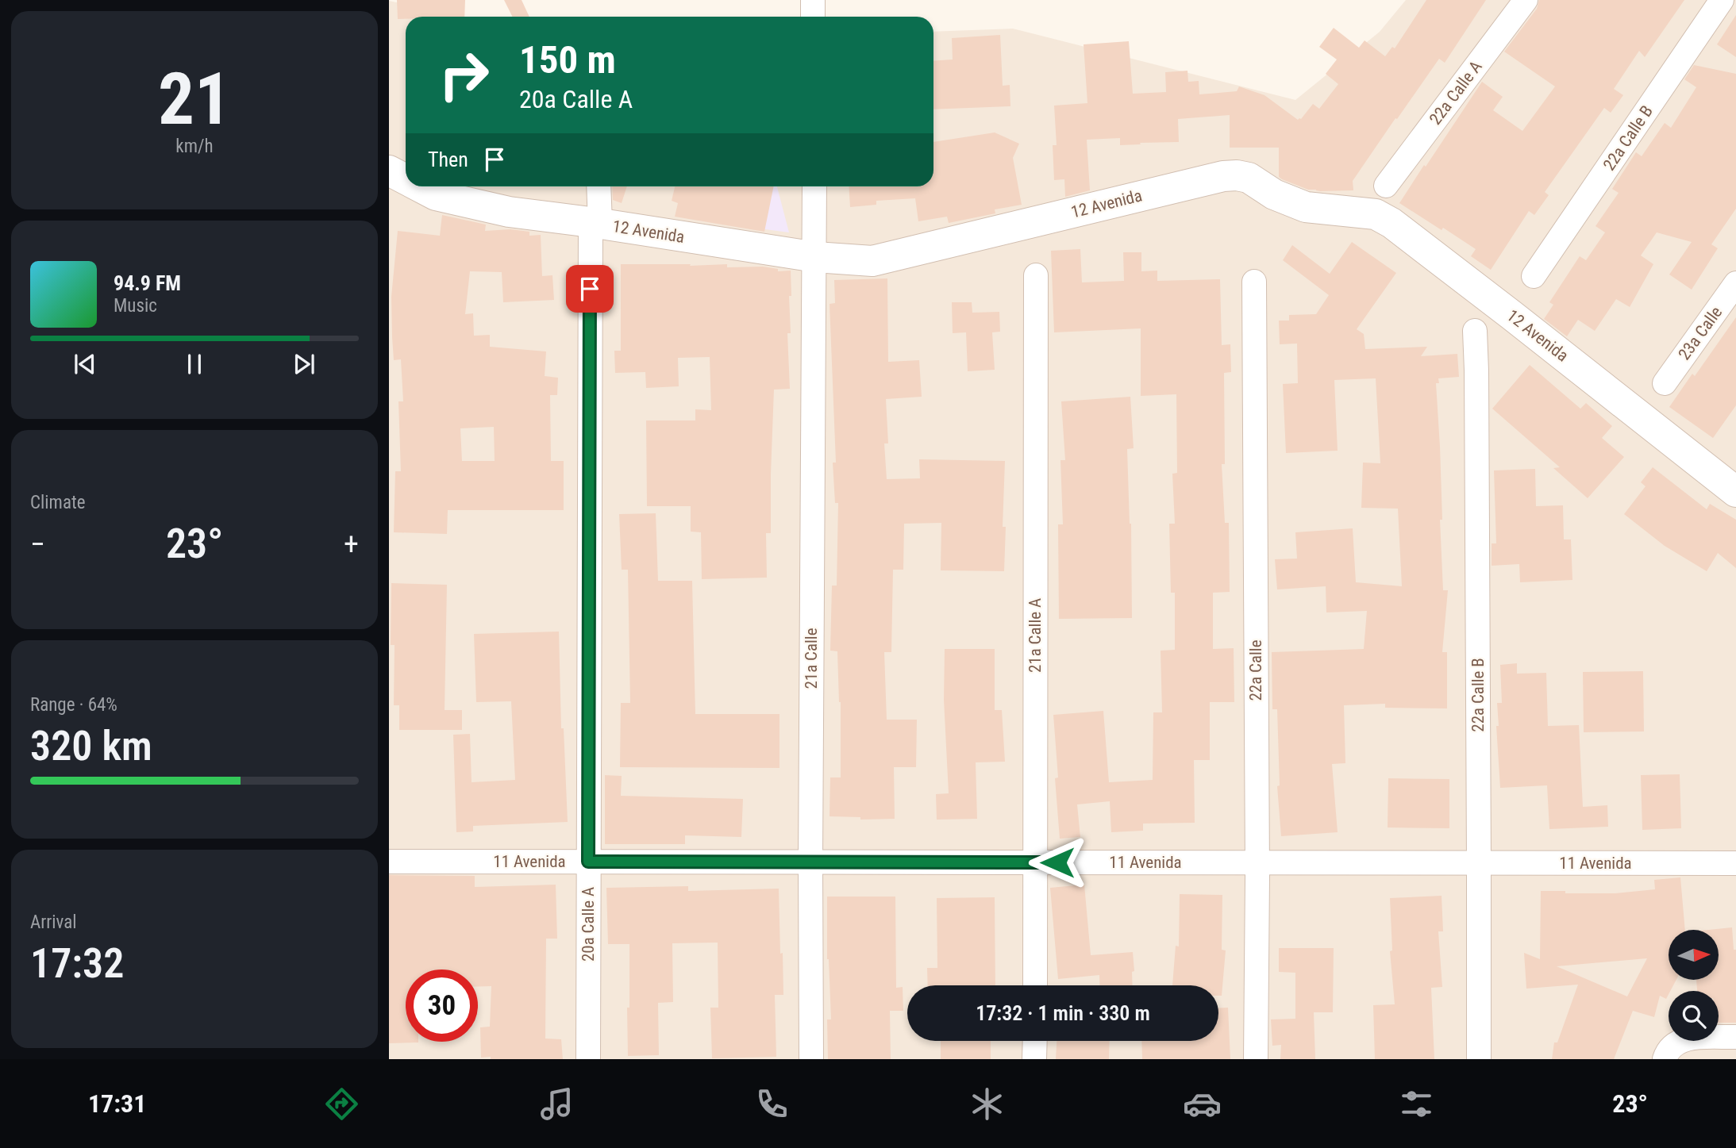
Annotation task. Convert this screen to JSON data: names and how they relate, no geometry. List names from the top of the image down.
{
  "streets": {
    "street": [
      "22a Calle A",
      "22a Calle B",
      "12 Avenida",
      "23a Calle",
      "21a Calle A",
      "21a Calle",
      "22a Calle",
      "11 Avenida",
      "20a Calle A"
    ]
  },
  "crossings": [
    ["22a Calle B", "11 Avenida"],
    ["12 Avenida", "21a Calle"],
    ["12 Avenida", "20a Calle A"],
    ["21a Calle A", "11 Avenida"],
    ["21a Calle", "11 Avenida"],
    ["22a Calle", "11 Avenida"],
    ["11 Avenida", "20a Calle A"]
  ],
  "north": "right",
  "page": {
    "tile": [
      ["21", "km/h"],
      "Climate",
      ["Range · 64%", "320 km"],
      ["Arrival", "17:32"]
    ],
    "turn": ["150 m", "20a Calle A"],
    "then": "Then",
    "song": ["94.9 FM", "Music"],
    "heat": ["−", "23°", "+"],
    "limit": "30",
    "trip": "17:32 · 1 min · 330 m",
    "tabs": ["17:31", "23°"]
  }
}
